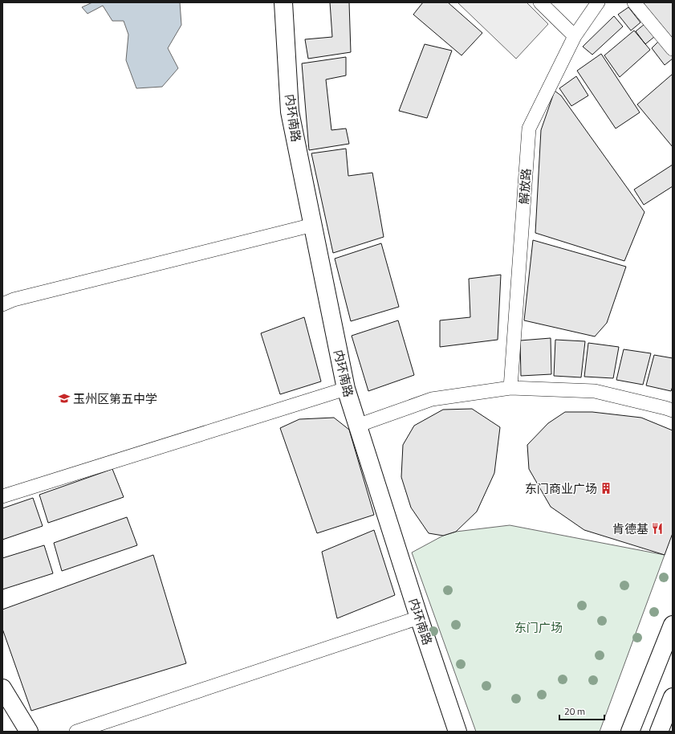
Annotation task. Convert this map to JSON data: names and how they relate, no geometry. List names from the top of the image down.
{
  "streets": {
    "main road": ["内环南路"],
    "street": ["解放路"]
  },
  "parks": ["东门广场"],
  "places": {
    "school or university": ["玉州区第五中学"],
    "building": ["东门商业广场"],
    "restaurant": ["肯德基"]
  },
  "scale_bar": "20 m"
}
